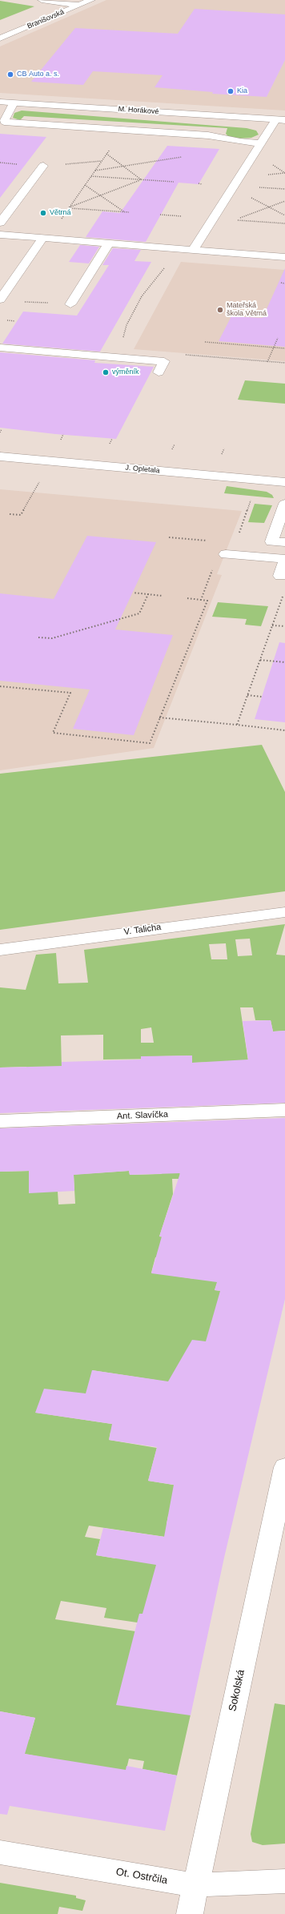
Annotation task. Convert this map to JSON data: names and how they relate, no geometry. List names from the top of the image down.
{
  "streets": {
    "street": [
      "Branišovská",
      "M. Horákové",
      "J. Opletala",
      "V. Talicha",
      "Ant. Slavíčka",
      "Sokolská",
      "Ot. Ostrčila"
    ]
  },
  "crossings": [
    ["Sokolská", "Ot. Ostrčila"]
  ],
  "places": [
    "CB Auto a. s.",
    "Kia",
    "Větrná",
    "Mateřská škola Větrná",
    "výměník"
  ]
}
